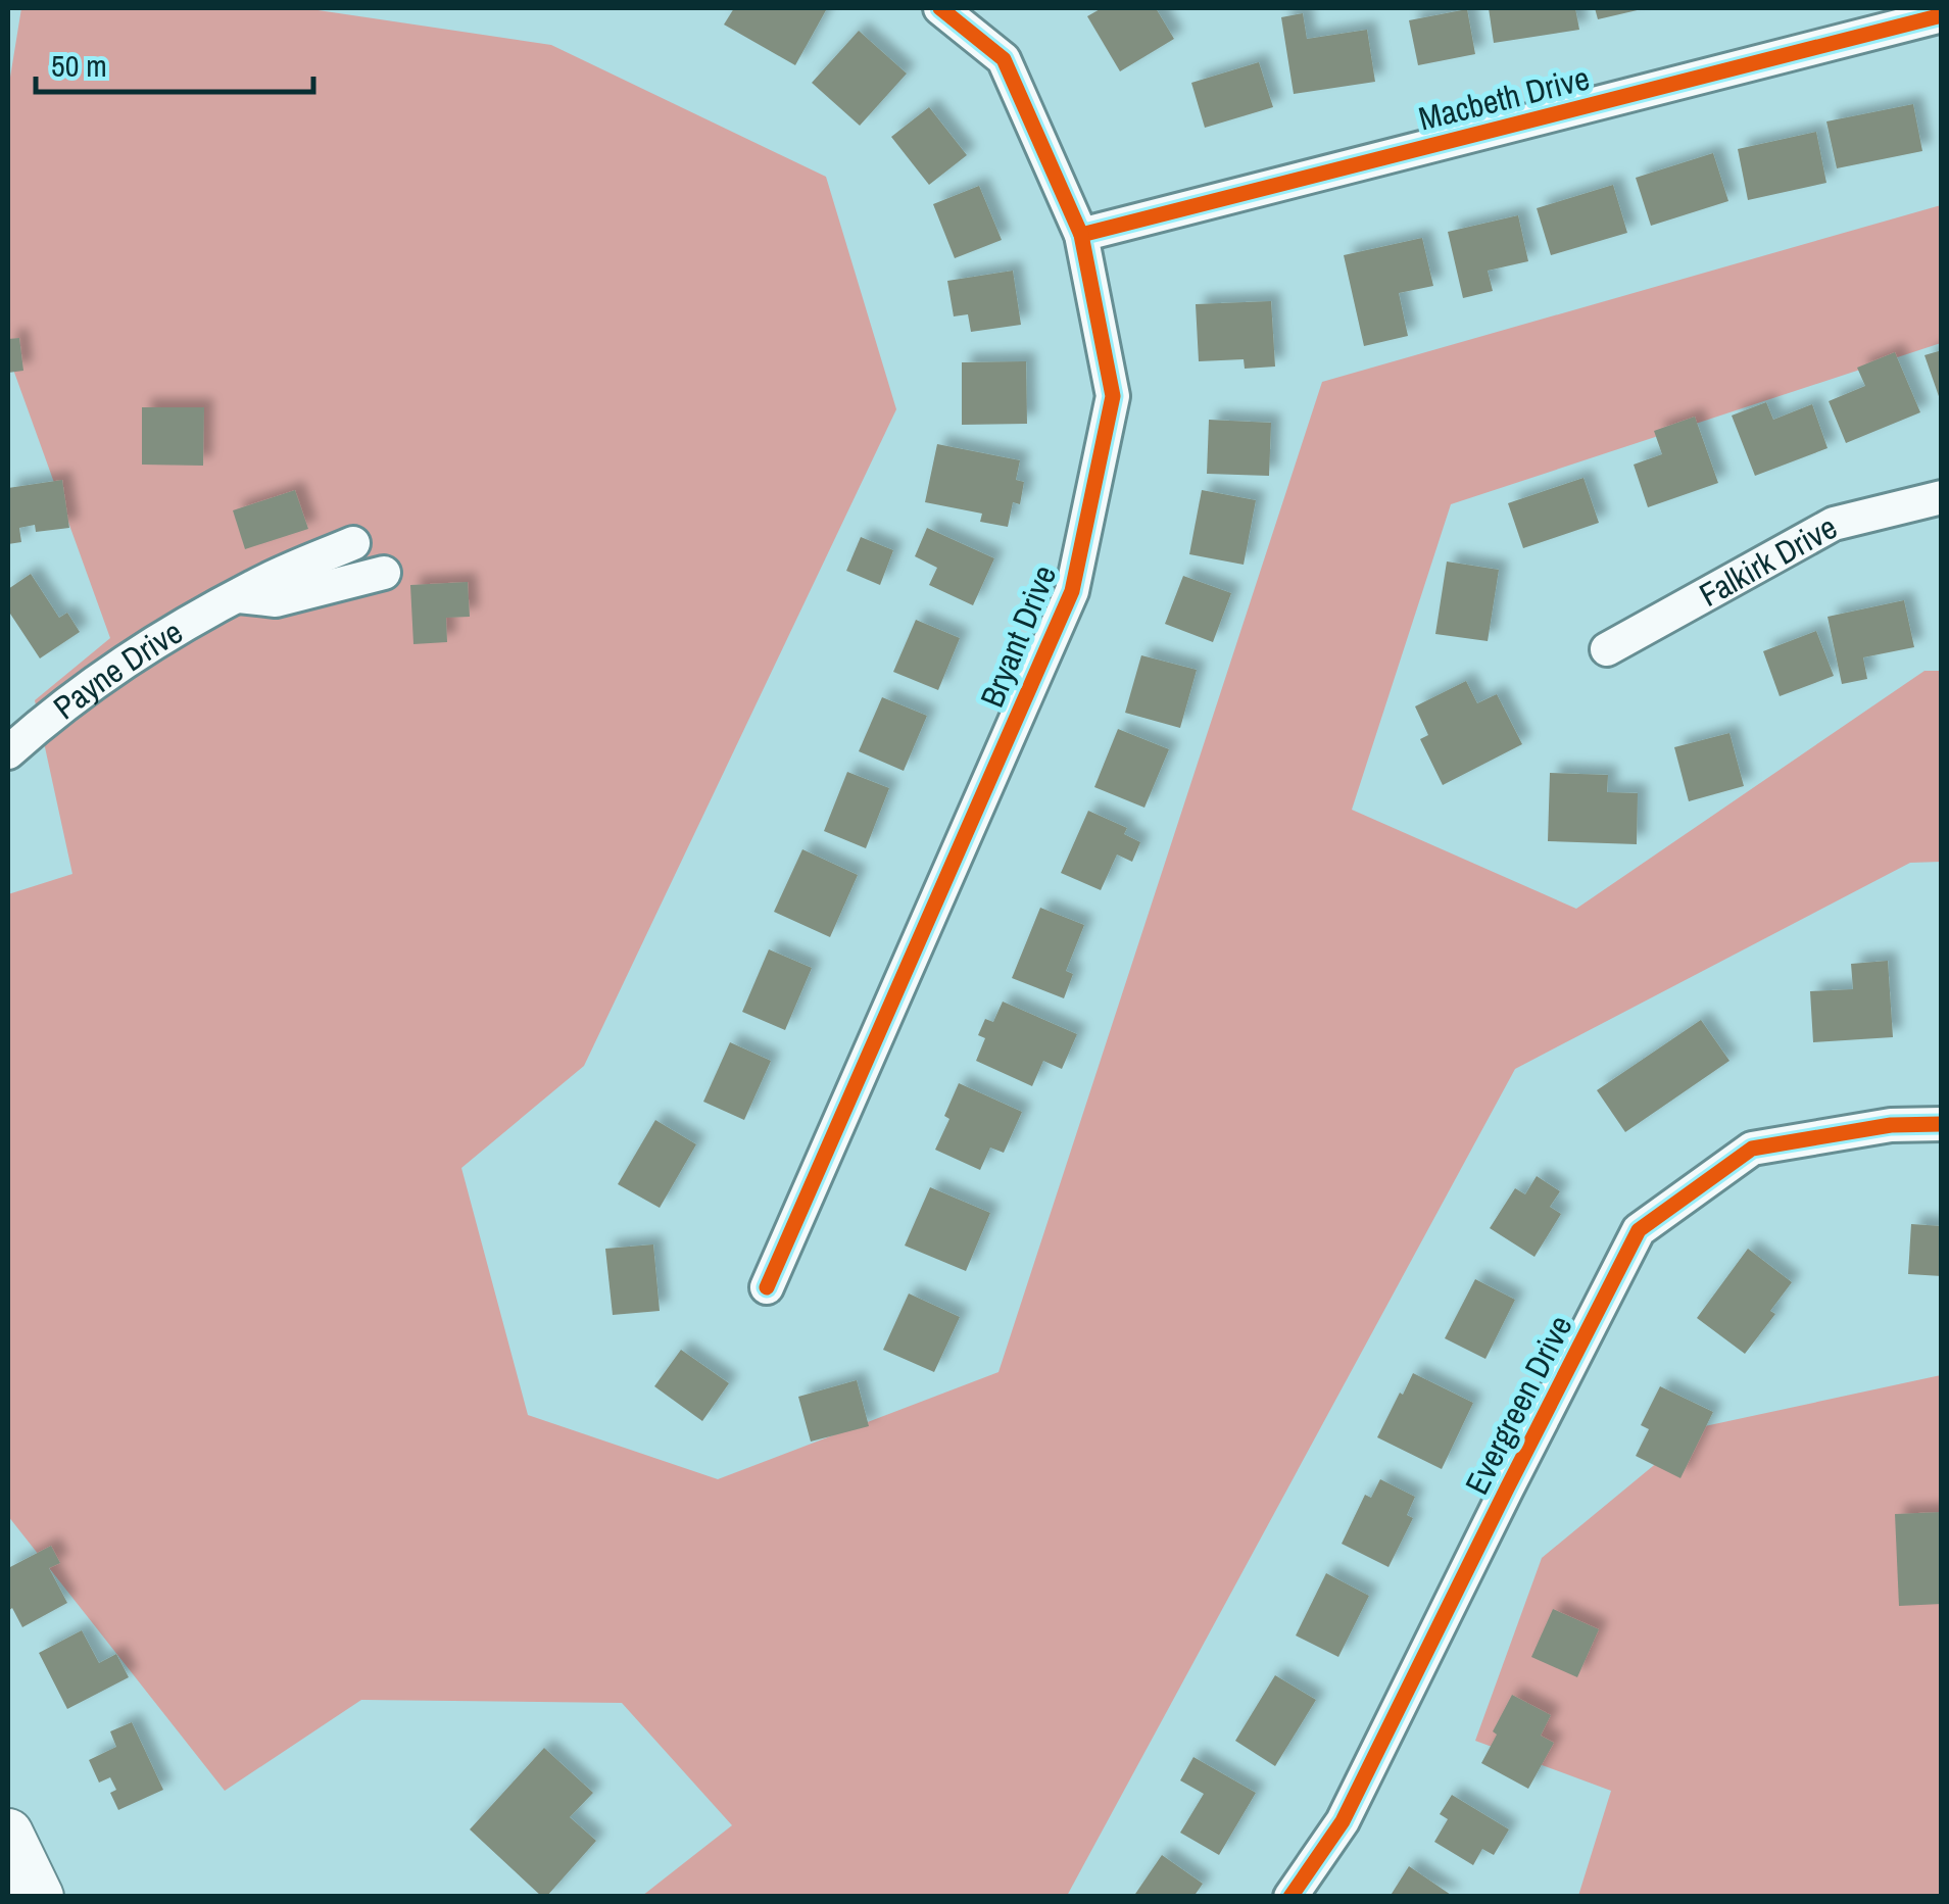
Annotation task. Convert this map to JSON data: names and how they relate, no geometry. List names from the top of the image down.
{
  "streets": {
    "street": [
      "Macbeth Drive",
      "Falkirk Drive",
      "Bryant Drive",
      "Payne Drive",
      "Evergreen Drive"
    ]
  },
  "crossings": [
    ["Macbeth Drive", "Bryant Drive"]
  ],
  "scale_bar": "50 m"
}
